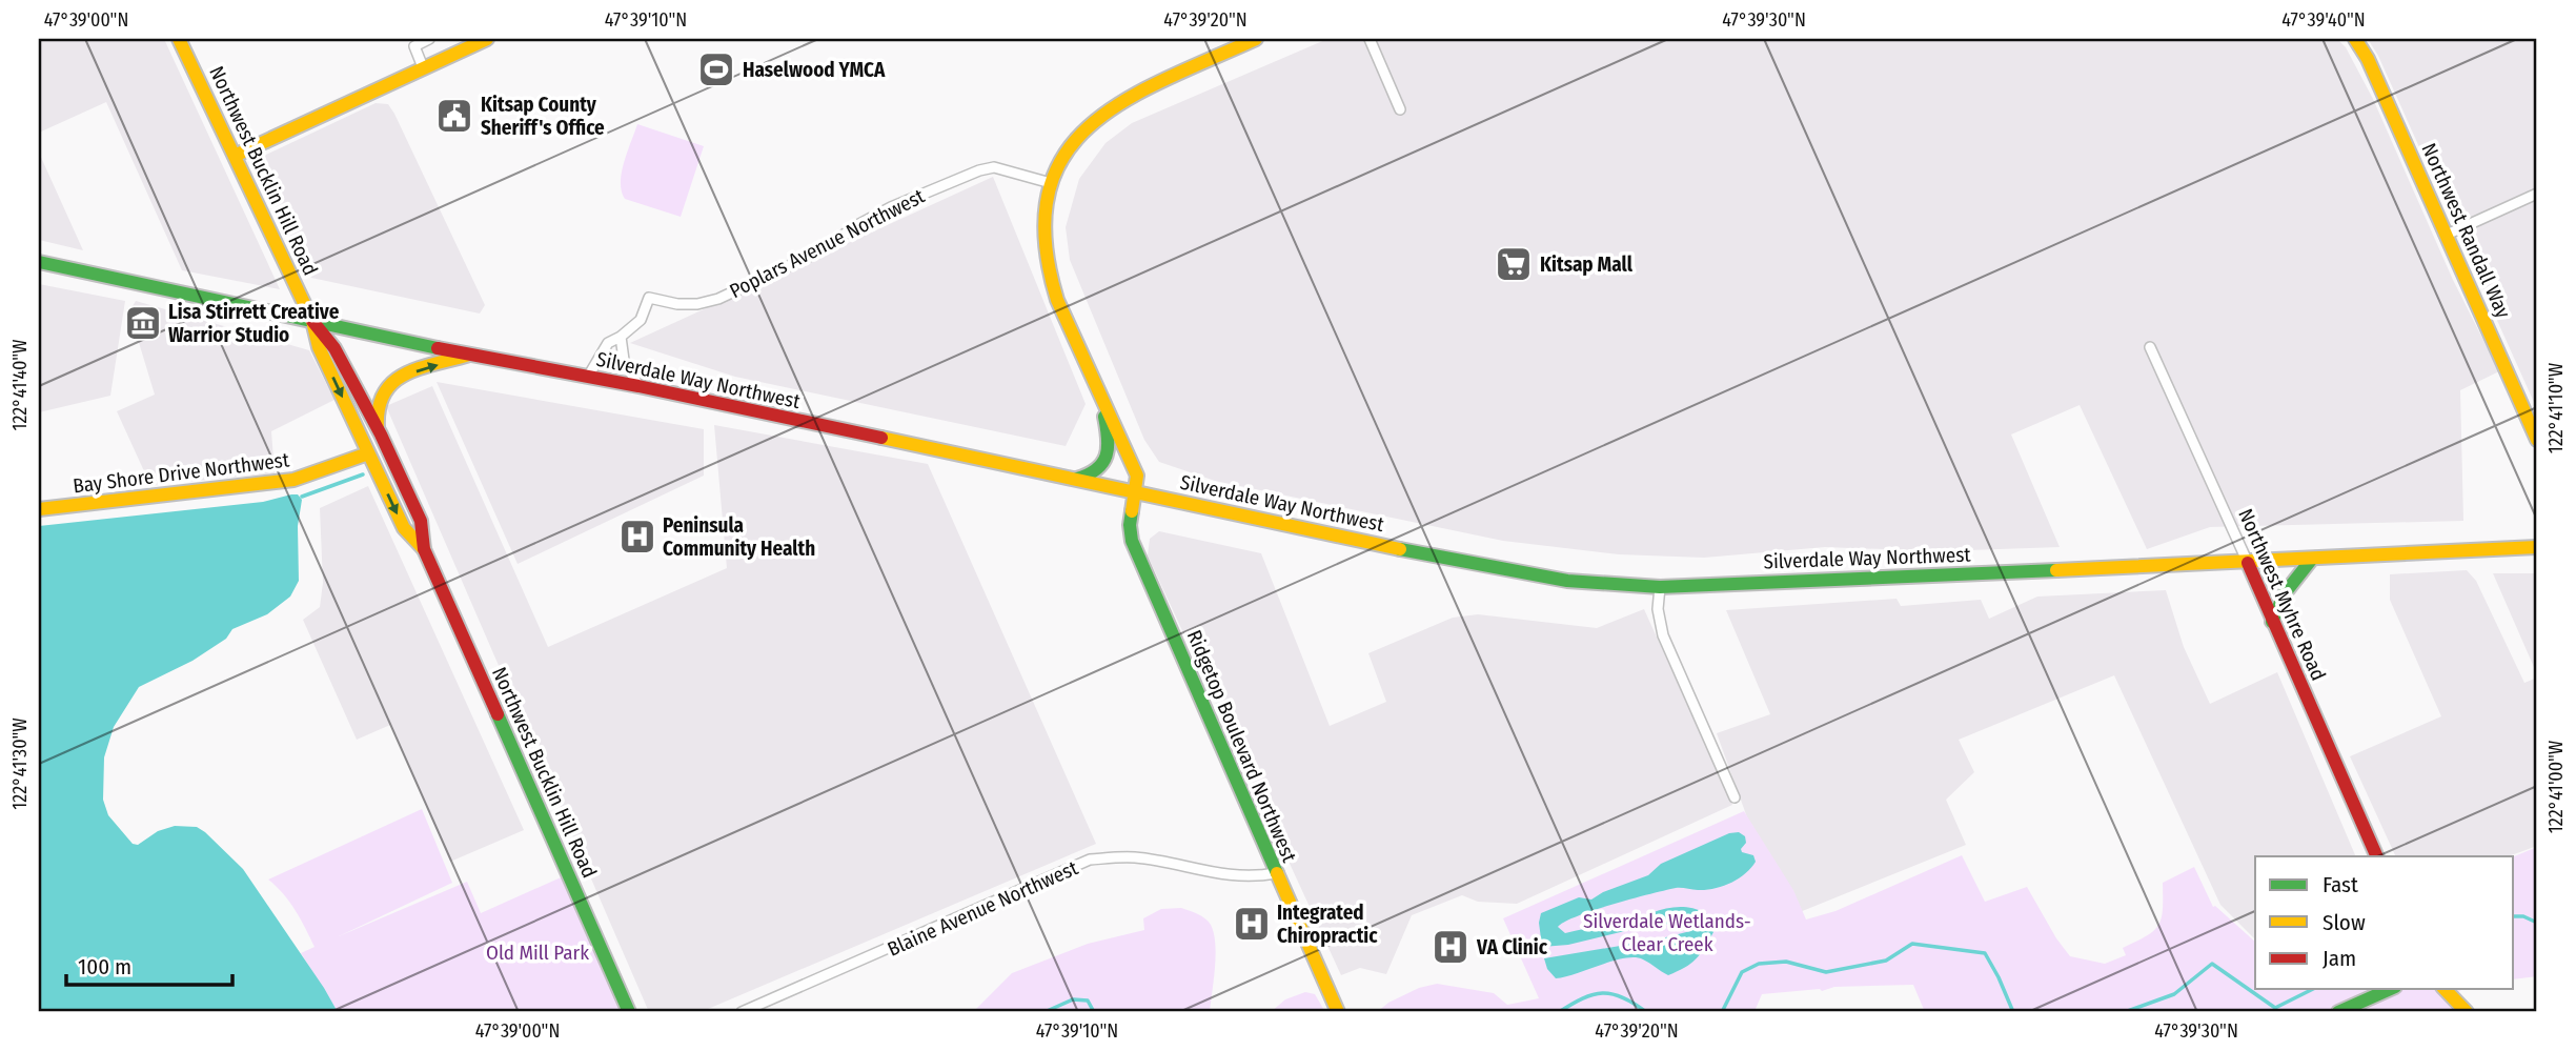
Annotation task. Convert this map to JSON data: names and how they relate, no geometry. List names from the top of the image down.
{
  "streets": {
    "main road": [
      "Northwest Bucklin Hill Road",
      "Northwest Randall Way",
      "Silverdale Way Northwest",
      "Bay Shore Drive Northwest",
      "Northwest Myhre Road",
      "Ridgetop Boulevard Northwest"
    ],
    "street": ["Poplars Avenue Northwest", "Blaine Avenue Northwest"]
  },
  "crossings": [
    ["Northwest Bucklin Hill Road", "Silverdale Way Northwest"],
    ["Northwest Bucklin Hill Road", "Bay Shore Drive Northwest"],
    ["Poplars Avenue Northwest", "Silverdale Way Northwest"],
    ["Silverdale Way Northwest", "Northwest Myhre Road"],
    ["Silverdale Way Northwest", "Ridgetop Boulevard Northwest"],
    ["Ridgetop Boulevard Northwest", "Blaine Avenue Northwest"]
  ],
  "parks": ["Silverdale Wetlands- Clear Creek", "Old Mill Park"],
  "places": {
    "sports": ["Haselwood YMCA"],
    "public building": ["Kitsap County Sheriff's Office"],
    "supermarket": ["Kitsap Mall"],
    "museum": ["Lisa Stirrett Creative Warrior Studio"],
    "hospital": ["Peninsula Community Health", "Integrated Chiropractic", "VA Clinic"]
  },
  "legend": ["Fast", "Slow", "Jam"],
  "scale_bar": "100 m",
  "coordinates": [
    "47°39'00\"N",
    "47°39'10\"N",
    "47°39'20\"N",
    "47°39'30\"N",
    "47°39'40\"N",
    "122°41'40\"W",
    "122°41'10\"W",
    "122°41'30\"W",
    "122°41'00\"W"
  ]
}
